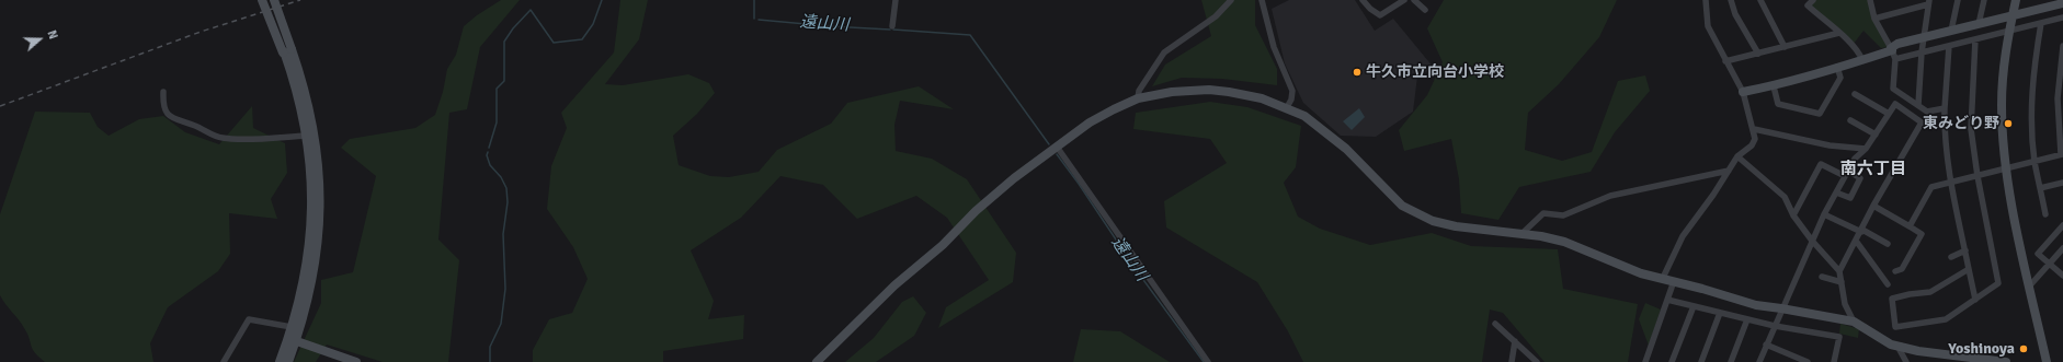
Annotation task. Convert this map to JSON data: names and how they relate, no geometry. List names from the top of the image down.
{
  "districts": ["南六丁目"],
  "water": ["遠山川"],
  "places": ["牛久市立向台小学校", "東みどり野", "Yoshinoya"],
  "north": "right"
}
